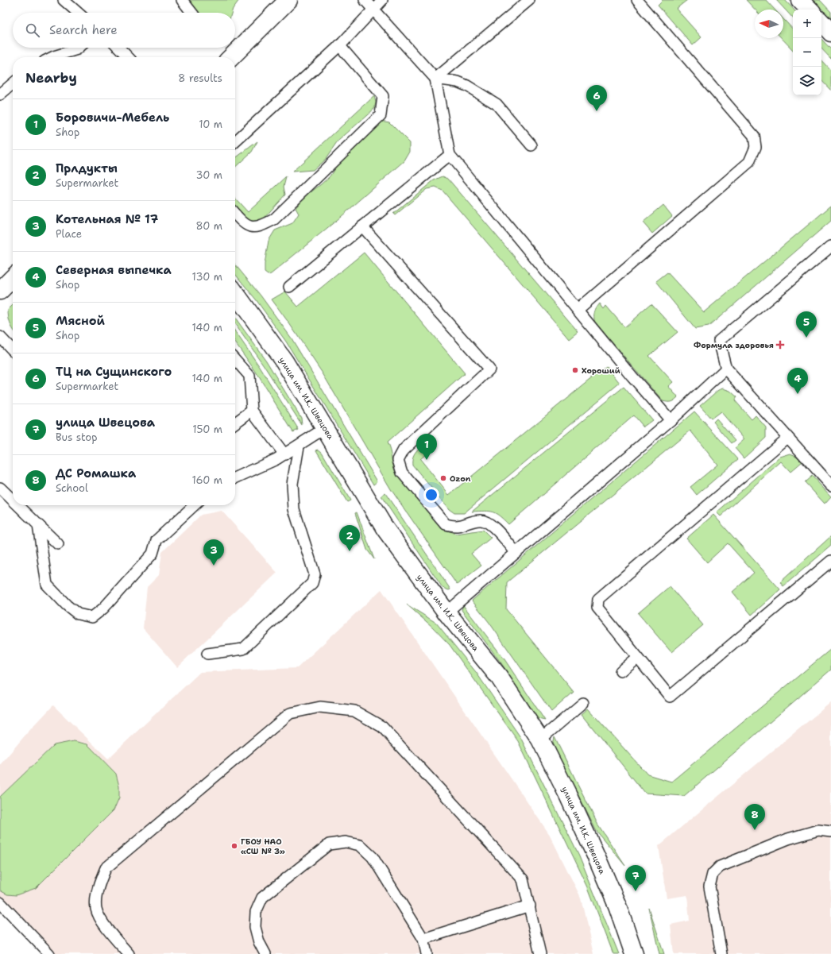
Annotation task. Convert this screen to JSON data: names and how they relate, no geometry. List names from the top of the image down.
{
  "streets": {
    "street": ["улица им. И.К. Швецова"]
  },
  "places": {
    "health": ["Формула здоровья"],
    "other": ["Хороший", "Ozon", "ГБОУ НАО «СШ № 3»"]
  },
  "north": "left",
  "page": {
    "map_buttons": ["+", "−"],
    "search": "Search here",
    "heading": ["Nearby", "8 results"],
    "pins": [
      "6",
      "5",
      "4",
      "1",
      "2",
      "3",
      "8",
      "7"
    ],
    "list": [
      {
        "mark": "1",
        "name": "Боровичи-Мебель",
        "note": "Shop",
        "value": "10 m"
      },
      {
        "mark": "2",
        "name": "Прлдукты",
        "note": "Supermarket",
        "value": "30 m"
      },
      {
        "mark": "3",
        "name": "Котельная № 17",
        "note": "Place",
        "value": "80 m"
      },
      {
        "mark": "4",
        "name": "Северная выпечка",
        "note": "Shop",
        "value": "130 m"
      },
      {
        "mark": "5",
        "name": "Мясной",
        "note": "Shop",
        "value": "140 m"
      },
      {
        "mark": "6",
        "name": "ТЦ на Сущинского",
        "note": "Supermarket",
        "value": "140 m"
      },
      {
        "mark": "7",
        "name": "улица Швецова",
        "note": "Bus stop",
        "value": "150 m"
      },
      {
        "mark": "8",
        "name": "ДС Ромашка",
        "note": "School",
        "value": "160 m"
      }
    ]
  }
}
